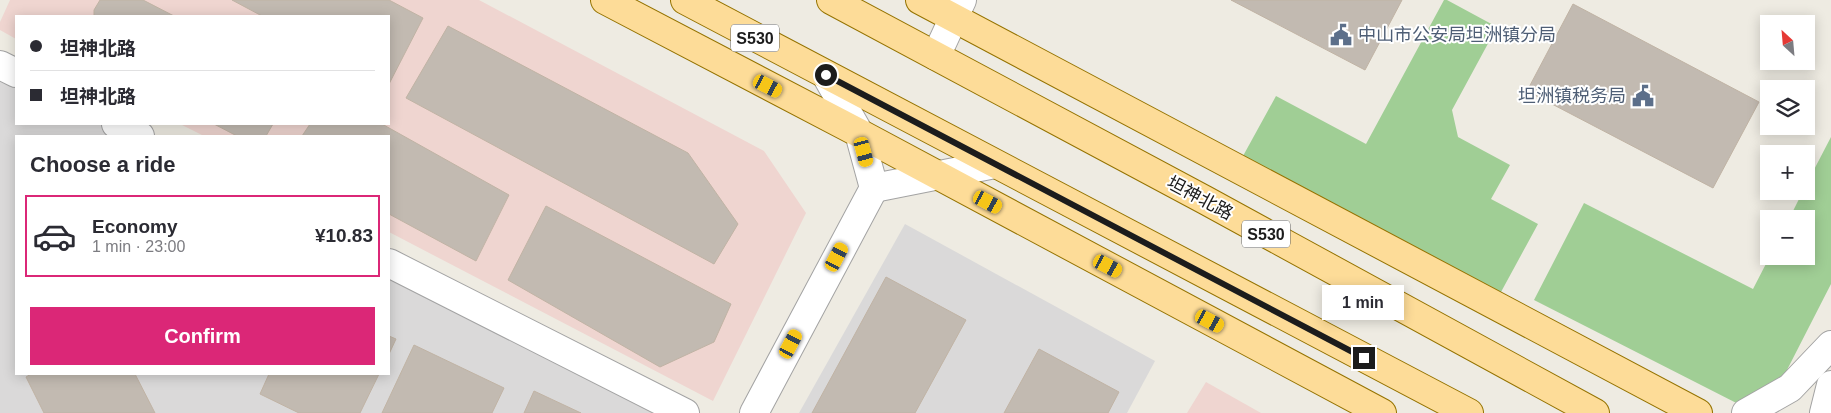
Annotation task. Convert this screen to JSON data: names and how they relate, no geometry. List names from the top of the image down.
{
  "streets": {
    "main road": ["S530", "坦神北路"]
  },
  "places": {
    "public building": ["中山市公安局坦洲镇分局", "坦洲镇税务局"]
  },
  "north": "top left",
  "page": {
    "map_buttons": ["+", "−"],
    "banner": ["坦神北路", "坦神北路"],
    "heading": "Choose a ride",
    "list": [
      {
        "name": "Economy",
        "note": "1 min · 23:00",
        "value": "¥10.83"
      }
    ],
    "bubble": "1 min",
    "buttons": "Confirm"
  }
}
